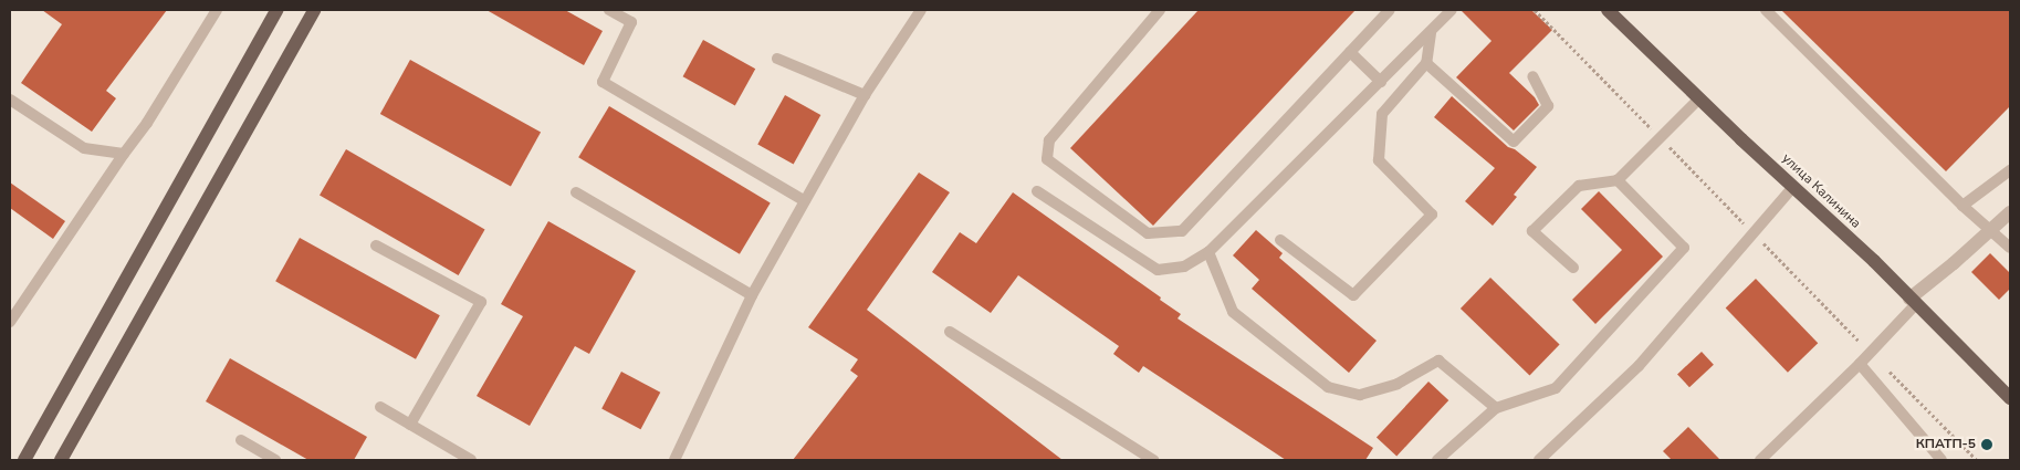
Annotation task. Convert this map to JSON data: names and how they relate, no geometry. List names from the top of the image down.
{
  "streets": {
    "main road": ["улица Калинина"]
  },
  "places": ["КПАТП-5"]
}
